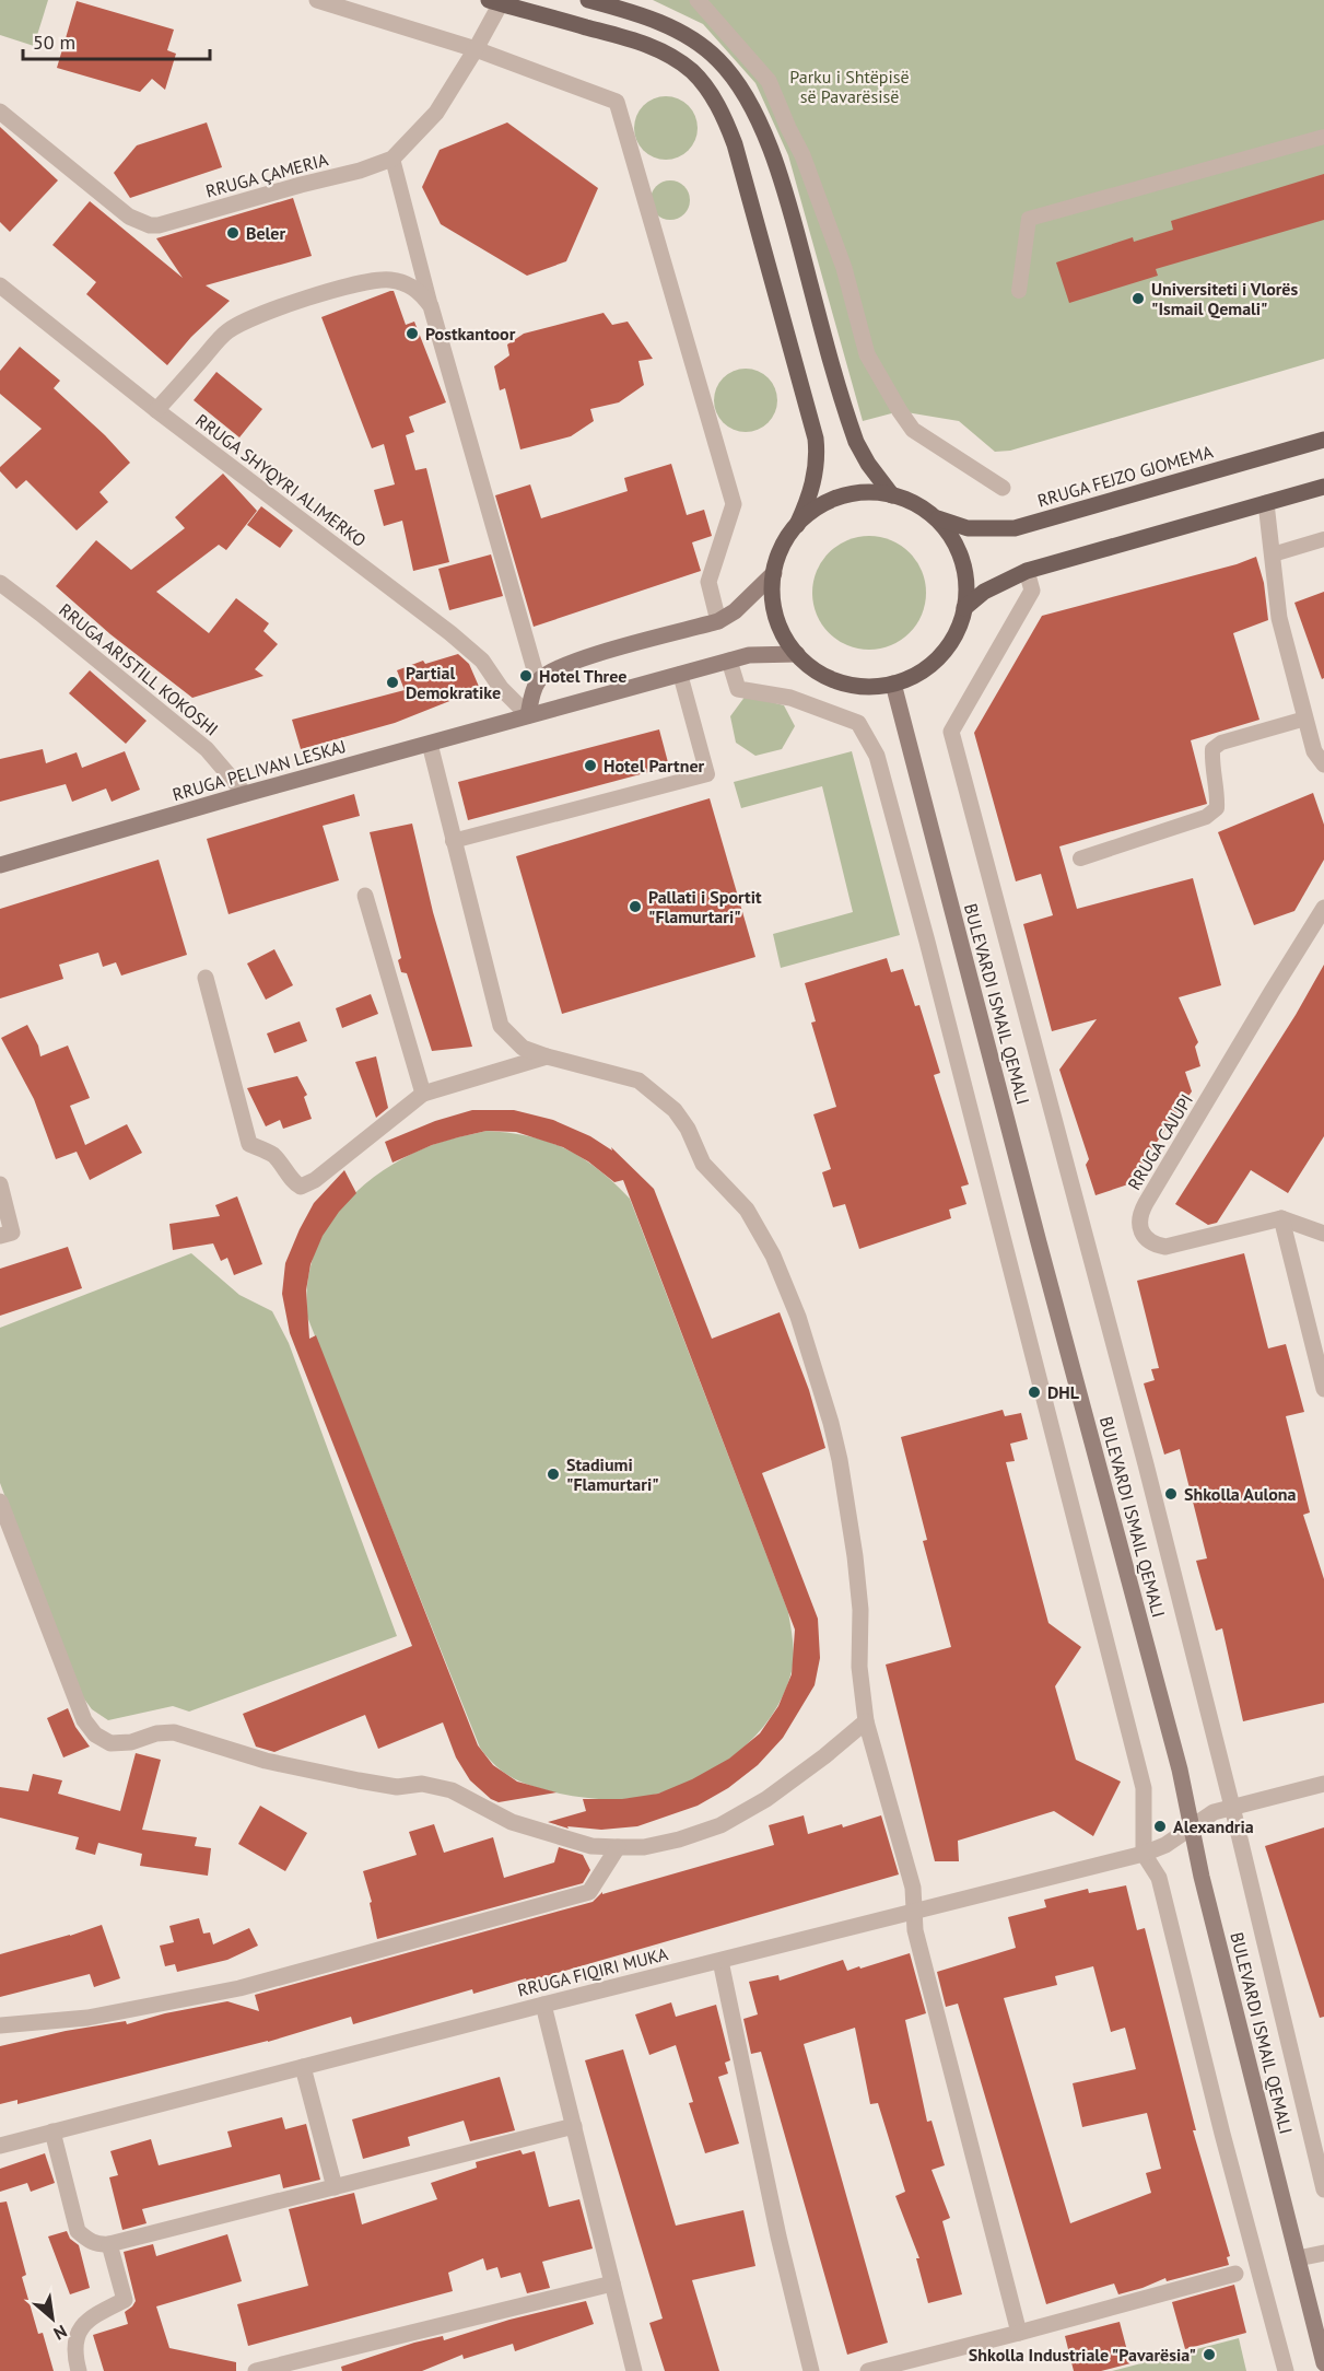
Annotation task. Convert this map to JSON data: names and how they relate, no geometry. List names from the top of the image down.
{
  "streets": {
    "main road": ["RRUGA FEJZO GJOMEMA", "RRUGA PELIVAN LESKAJ", "BULEVARDI ISMAIL QEMALI"],
    "street": [
      "RRUGA ÇAMERIA",
      "RRUGA SHYQYRI ALIMERKO",
      "RRUGA ARISTILL KOKOSHI",
      "RRUGA CAJUPI",
      "RRUGA FIQIRI MUKA"
    ]
  },
  "crossings": [
    ["RRUGA FEJZO GJOMEMA", "RRUGA PELIVAN LESKAJ"],
    ["RRUGA FEJZO GJOMEMA", "BULEVARDI ISMAIL QEMALI"],
    ["RRUGA SHYQYRI ALIMERKO", "RRUGA PELIVAN LESKAJ"],
    ["RRUGA ARISTILL KOKOSHI", "RRUGA PELIVAN LESKAJ"],
    ["RRUGA PELIVAN LESKAJ", "BULEVARDI ISMAIL QEMALI"],
    ["BULEVARDI ISMAIL QEMALI", "RRUGA FIQIRI MUKA"]
  ],
  "parks": ["Parku i Shtëpisë së Pavarësisë"],
  "places": [
    "Beler",
    "Universiteti i Vlorës \"Ismail Qemali\"",
    "Postkantoor",
    "Hotel Three",
    "Partial Demokratike",
    "Hotel Partner",
    "Pallati i Sportit \"Flamurtari\"",
    "DHL",
    "Stadiumi \"Flamurtari\"",
    "Shkolla Aulona",
    "Alexandria",
    "Shkolla Industriale \"Pavarësia\""
  ],
  "scale_bar": "50 m",
  "north": "bottom right"
}
